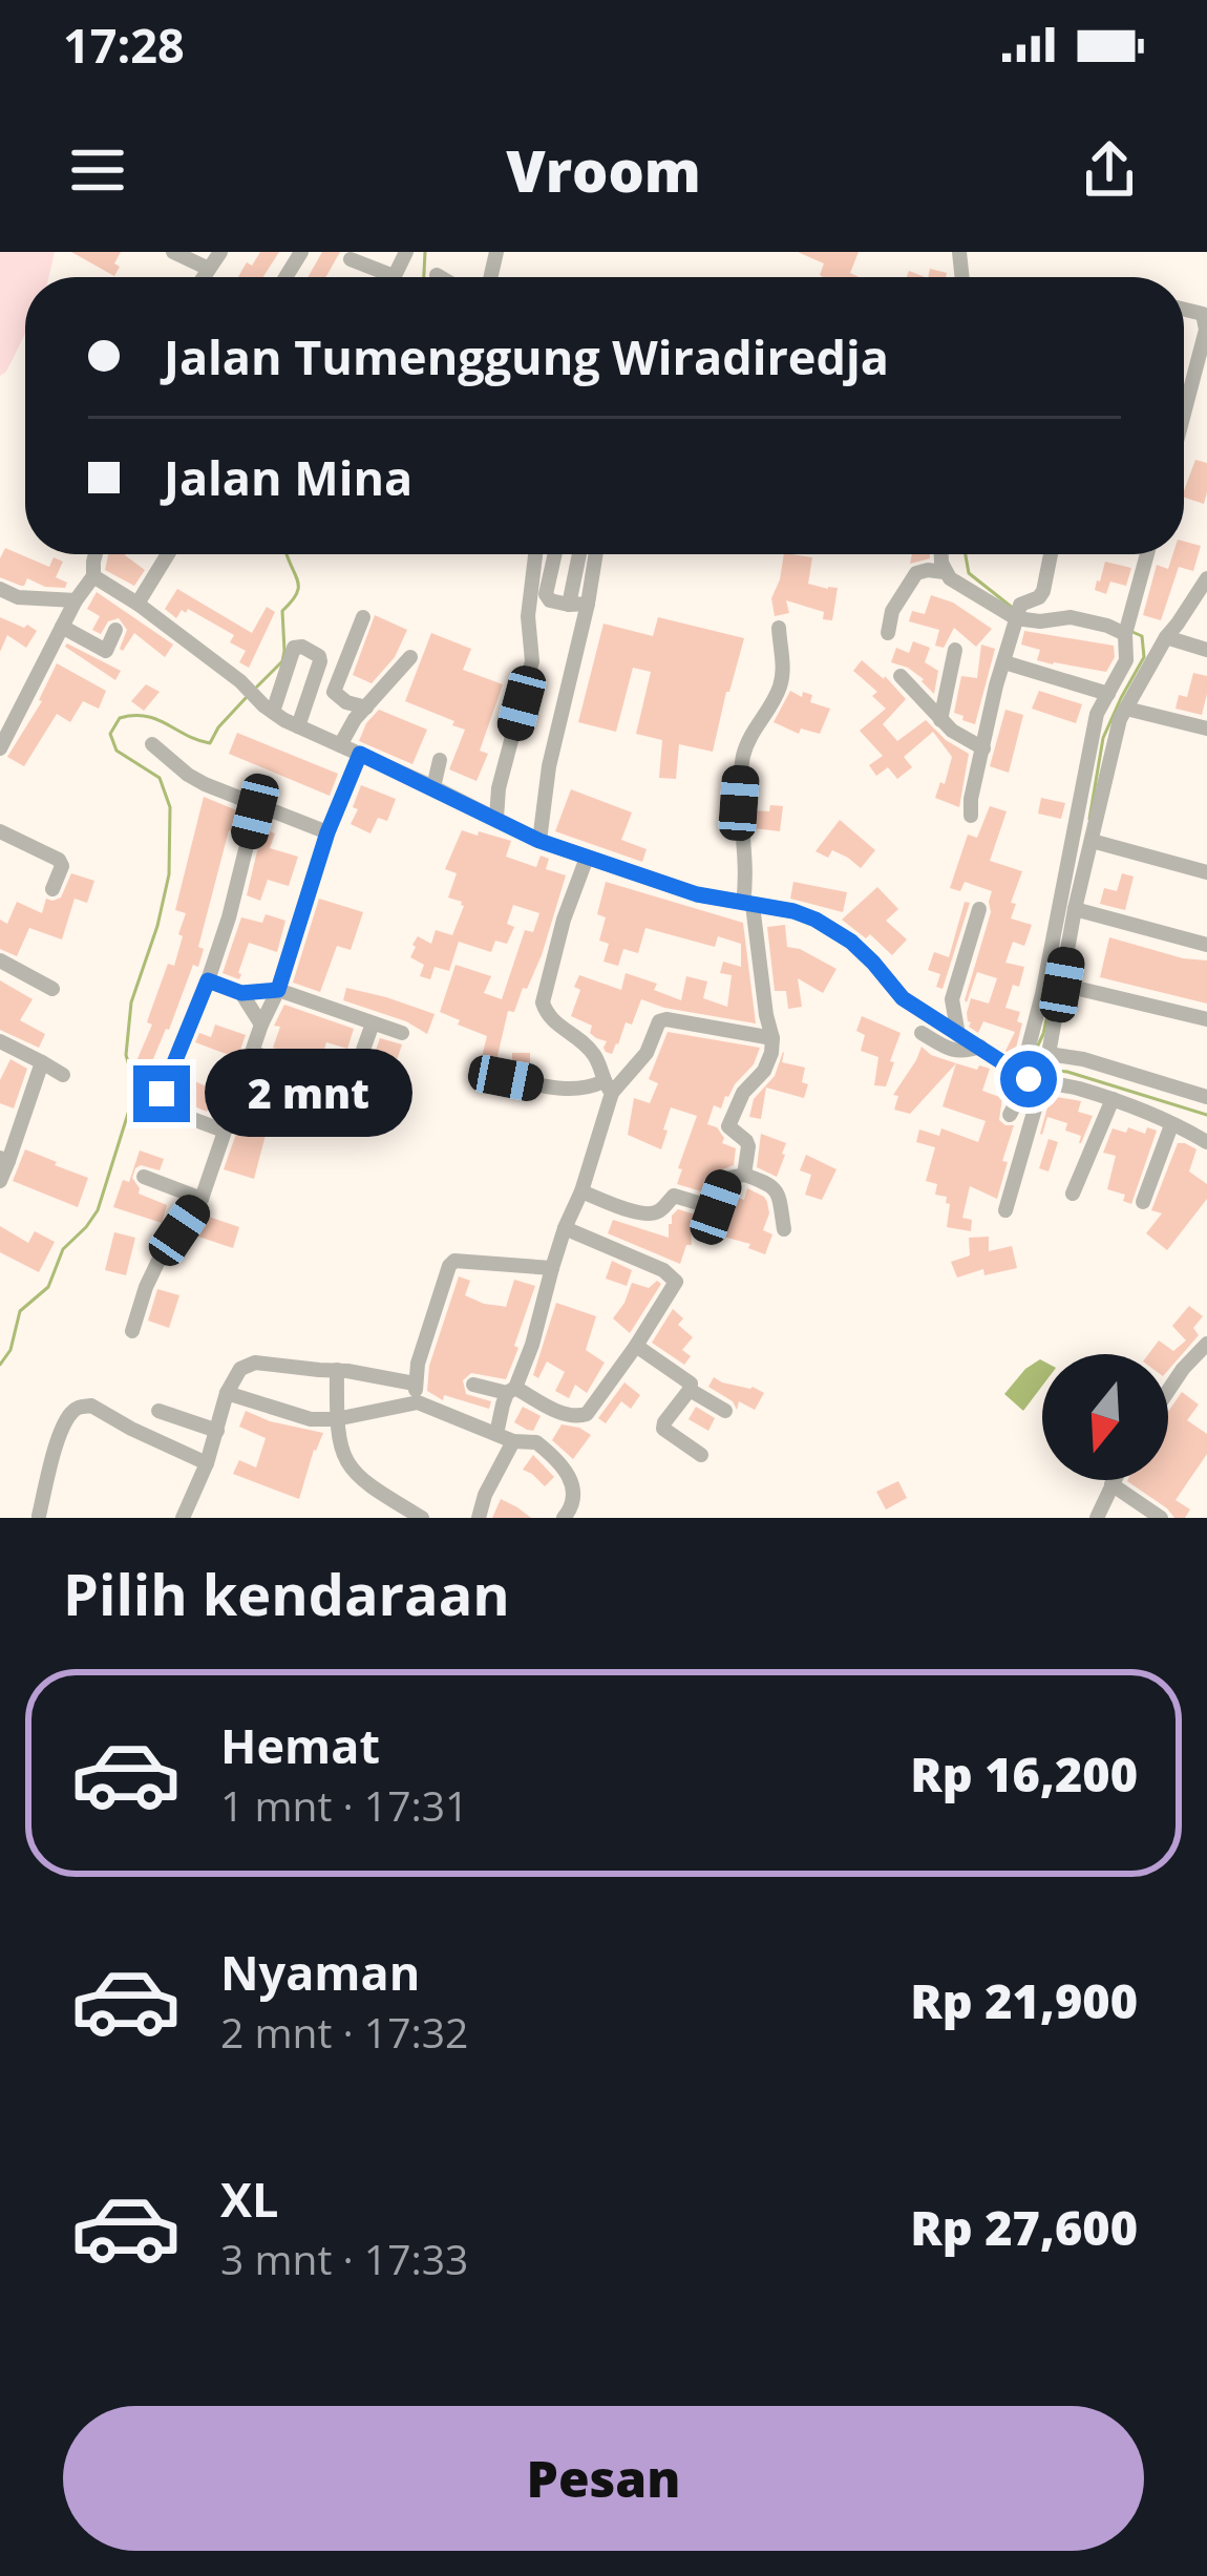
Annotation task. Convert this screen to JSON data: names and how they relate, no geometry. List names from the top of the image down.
{
  "north": "bottom",
  "page": {
    "status": "17:28",
    "header": "Vroom",
    "banner": ["Jalan Tumenggung Wiradiredja", "Jalan Mina"],
    "bubble": "2 mnt",
    "heading": "Pilih kendaraan",
    "list": [
      {
        "name": "Hemat",
        "note": "1 mnt · 17:31",
        "value": "Rp 16,200"
      },
      {
        "name": "Nyaman",
        "note": "2 mnt · 17:32",
        "value": "Rp 21,900"
      },
      {
        "name": "XL",
        "note": "3 mnt · 17:33",
        "value": "Rp 27,600"
      }
    ],
    "buttons": "Pesan"
  }
}
